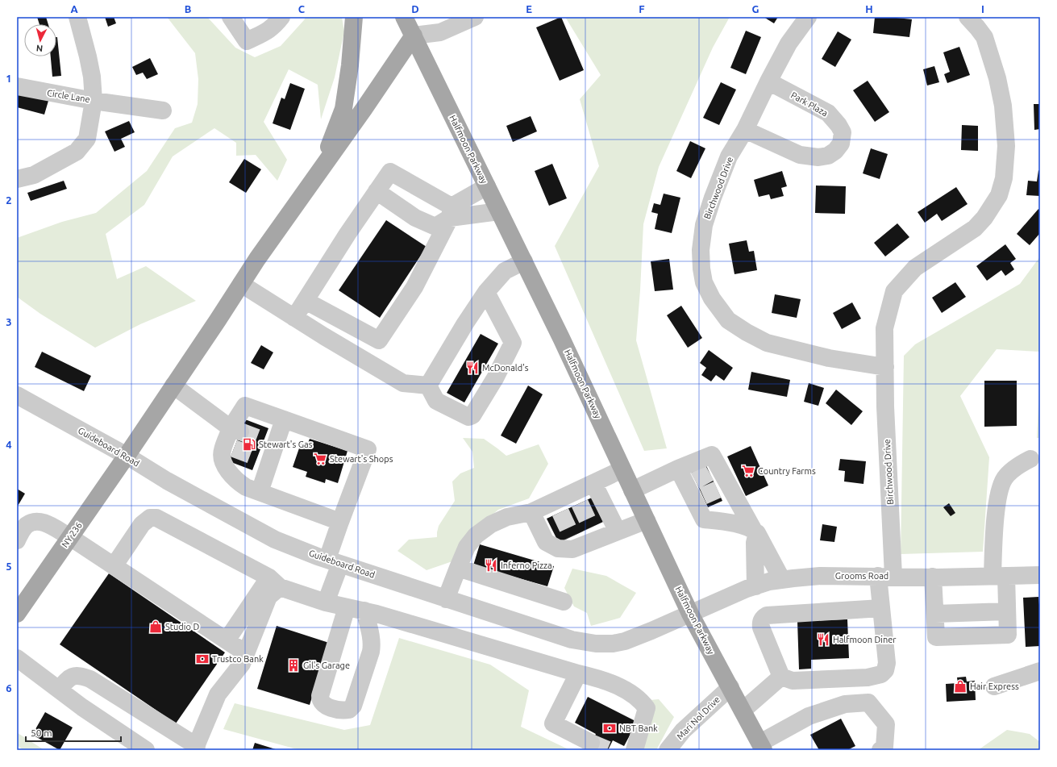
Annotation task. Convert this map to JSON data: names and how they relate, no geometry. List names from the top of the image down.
{
  "streets": {
    "main road": ["Halfmoon Parkway", "NY 236"],
    "street": [
      "Circle Lane",
      "Park Plaza",
      "Birchwood Drive",
      "Guideboard Road",
      "Grooms Road",
      "Mari Nol Drive"
    ]
  },
  "crossings": [
    ["Park Plaza", "Birchwood Drive"],
    ["Halfmoon Parkway", "Guideboard Road"],
    ["Halfmoon Parkway", "NY 236"],
    ["Halfmoon Parkway", "Grooms Road"],
    ["Halfmoon Parkway", "Mari Nol Drive"],
    ["Birchwood Drive", "Grooms Road"],
    ["Guideboard Road", "NY 236"],
    ["Guideboard Road", "Grooms Road"]
  ],
  "places": {
    "restaurant": ["McDonald's", "Inferno Pizza", "Halfmoon Diner"],
    "fuel station": ["Stewart's Gas"],
    "supermarket": ["Stewart's Shops", "Country Farms"],
    "shop": ["Studio D", "Hair Express"],
    "bank": ["Trustco Bank", "NBT Bank"],
    "building": ["Gil's Garage"]
  },
  "scale_bar": "50 m",
  "north": "bottom",
  "grid": {
    "columns": [
      "A",
      "B",
      "C",
      "D",
      "E",
      "F",
      "G",
      "H",
      "I"
    ],
    "rows": [
      "1",
      "2",
      "3",
      "4",
      "5",
      "6"
    ]
  }
}
